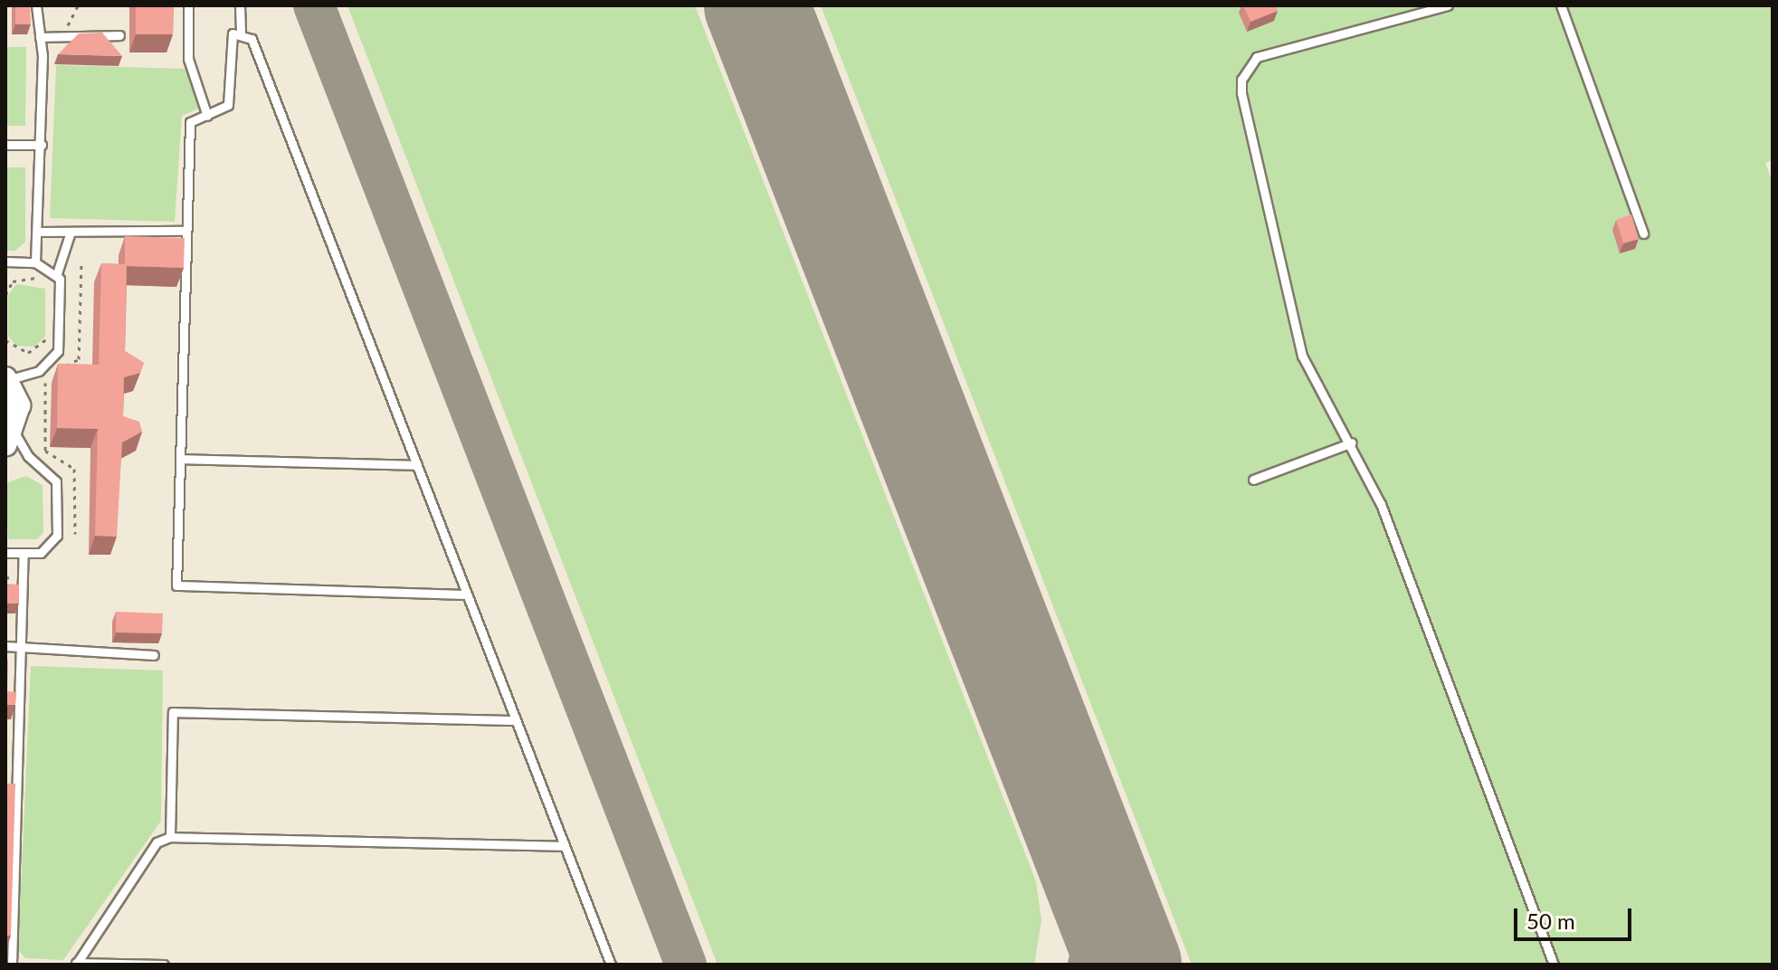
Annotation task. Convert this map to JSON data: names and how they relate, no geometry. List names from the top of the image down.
{
  "scale_bar": "50 m"
}
